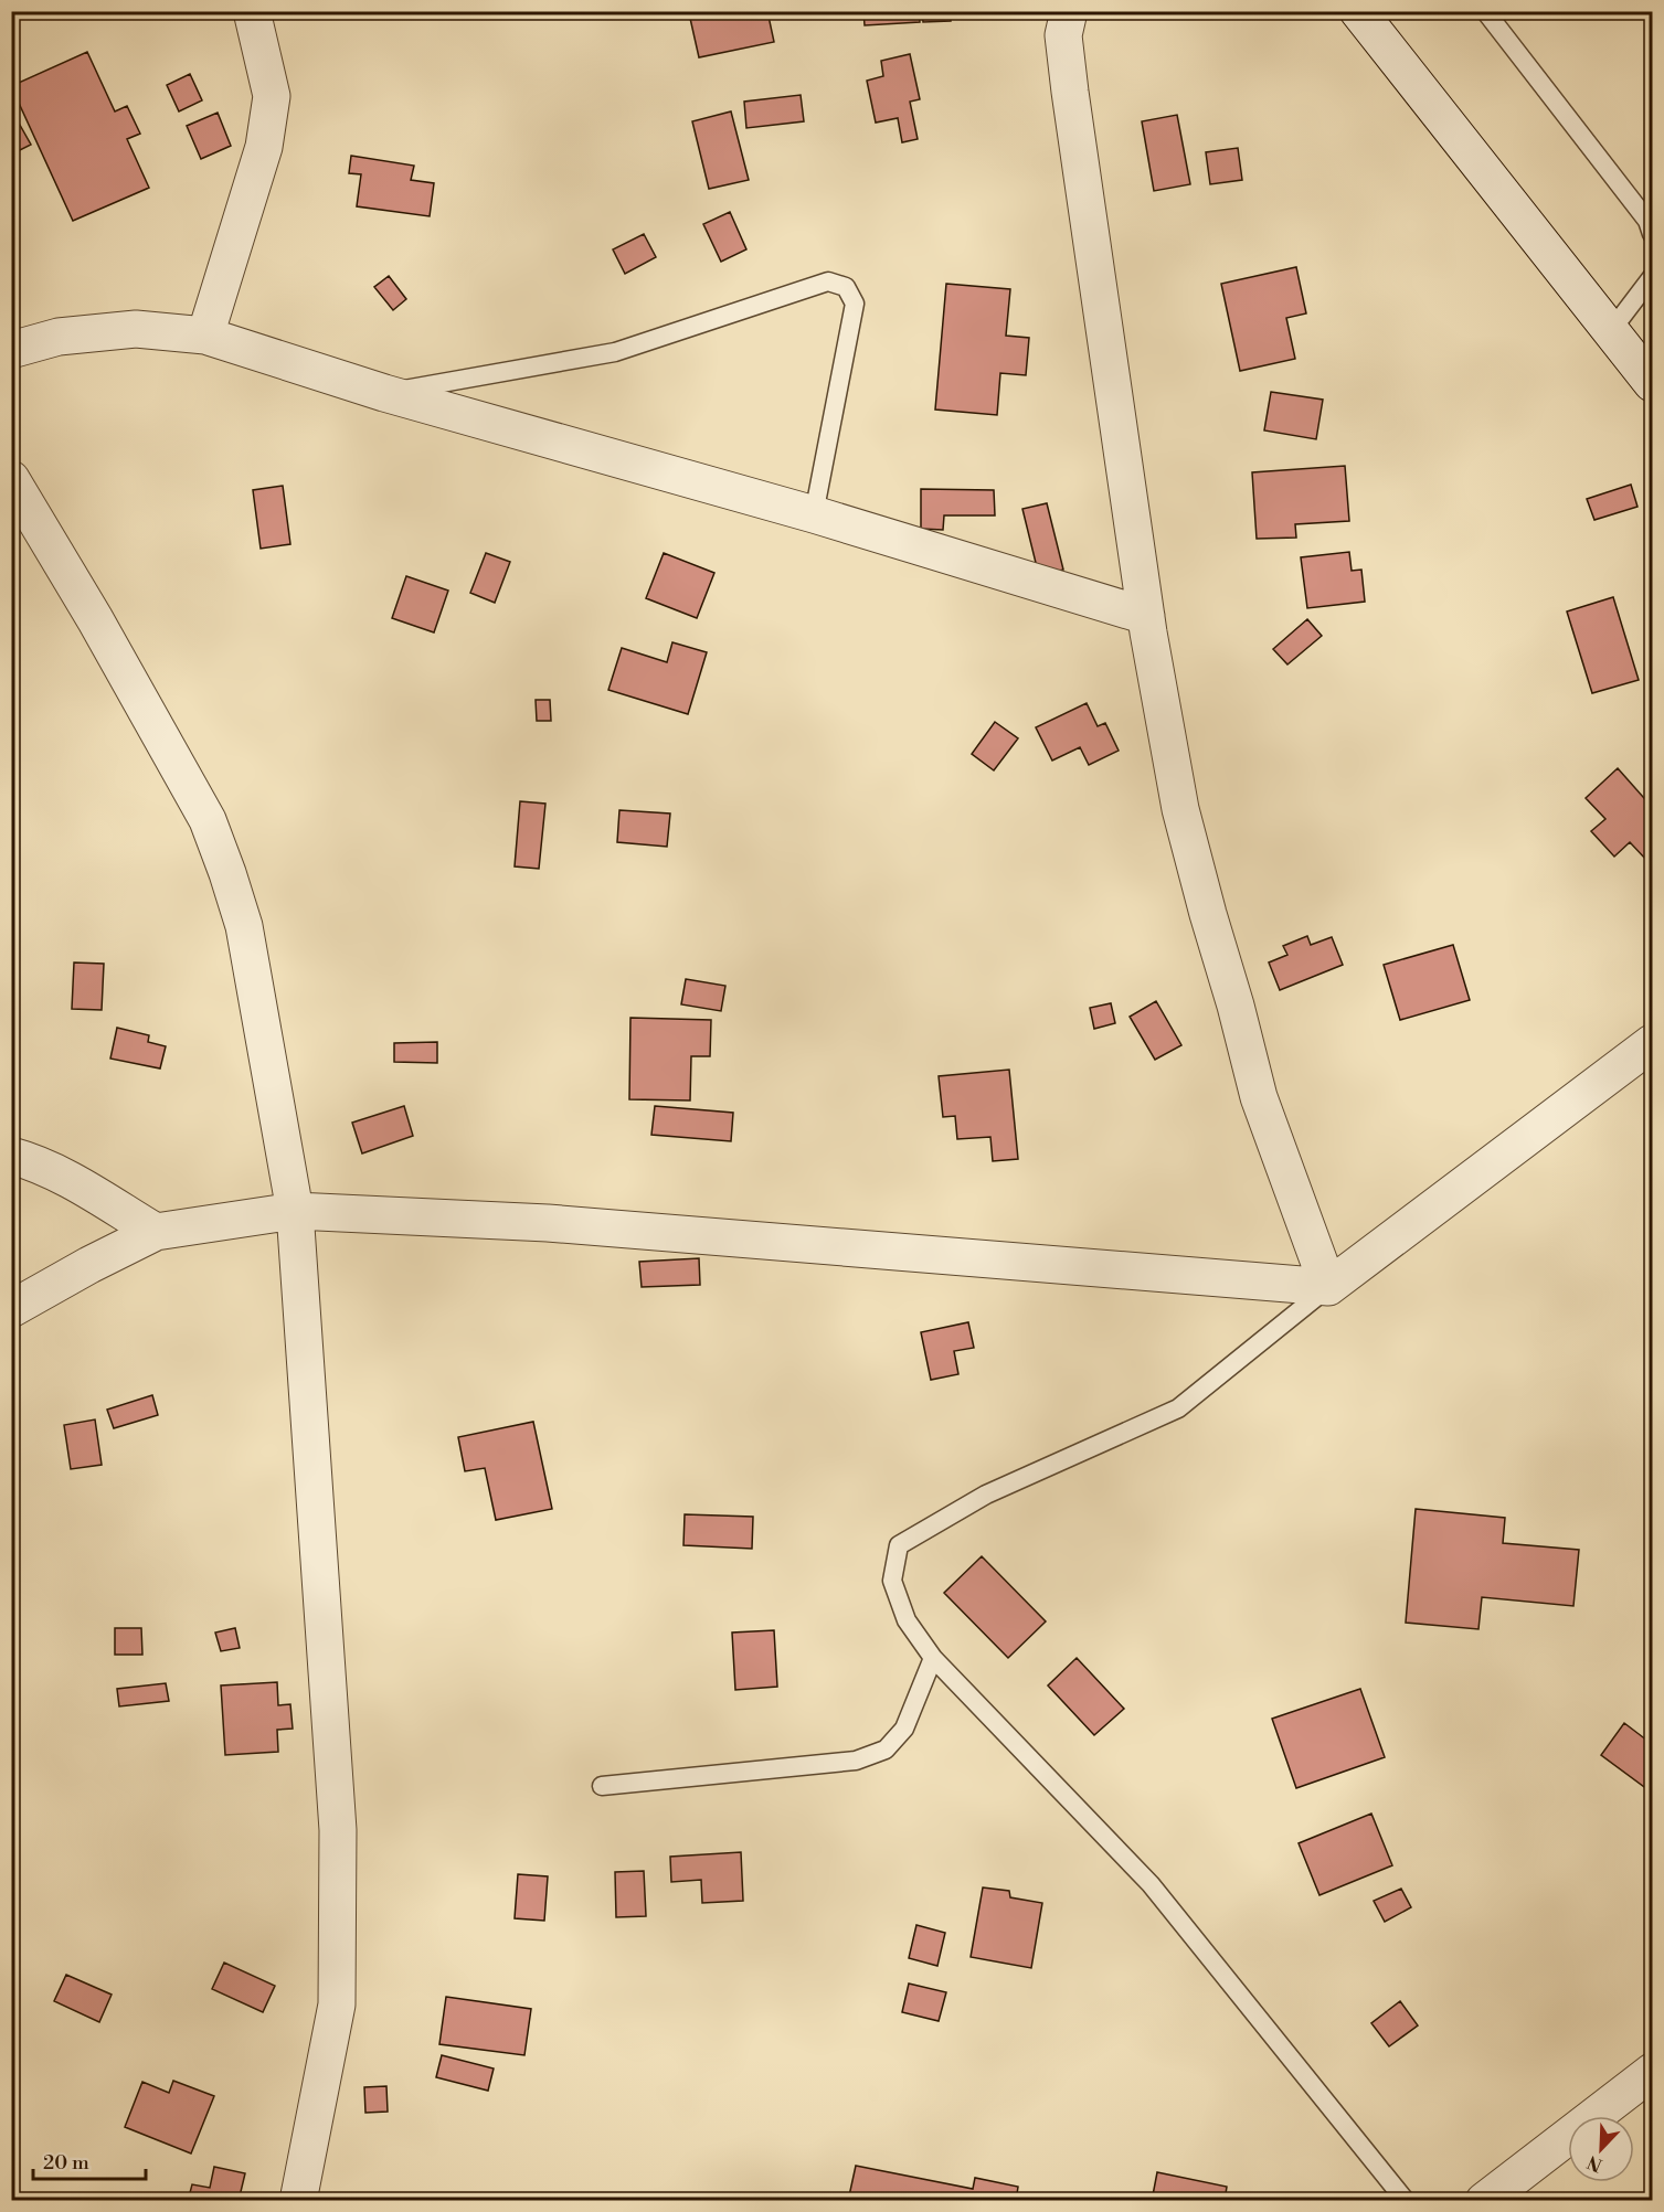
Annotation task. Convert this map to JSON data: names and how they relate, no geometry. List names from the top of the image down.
{
  "scale_bar": "20 m",
  "north": "bottom left"
}
